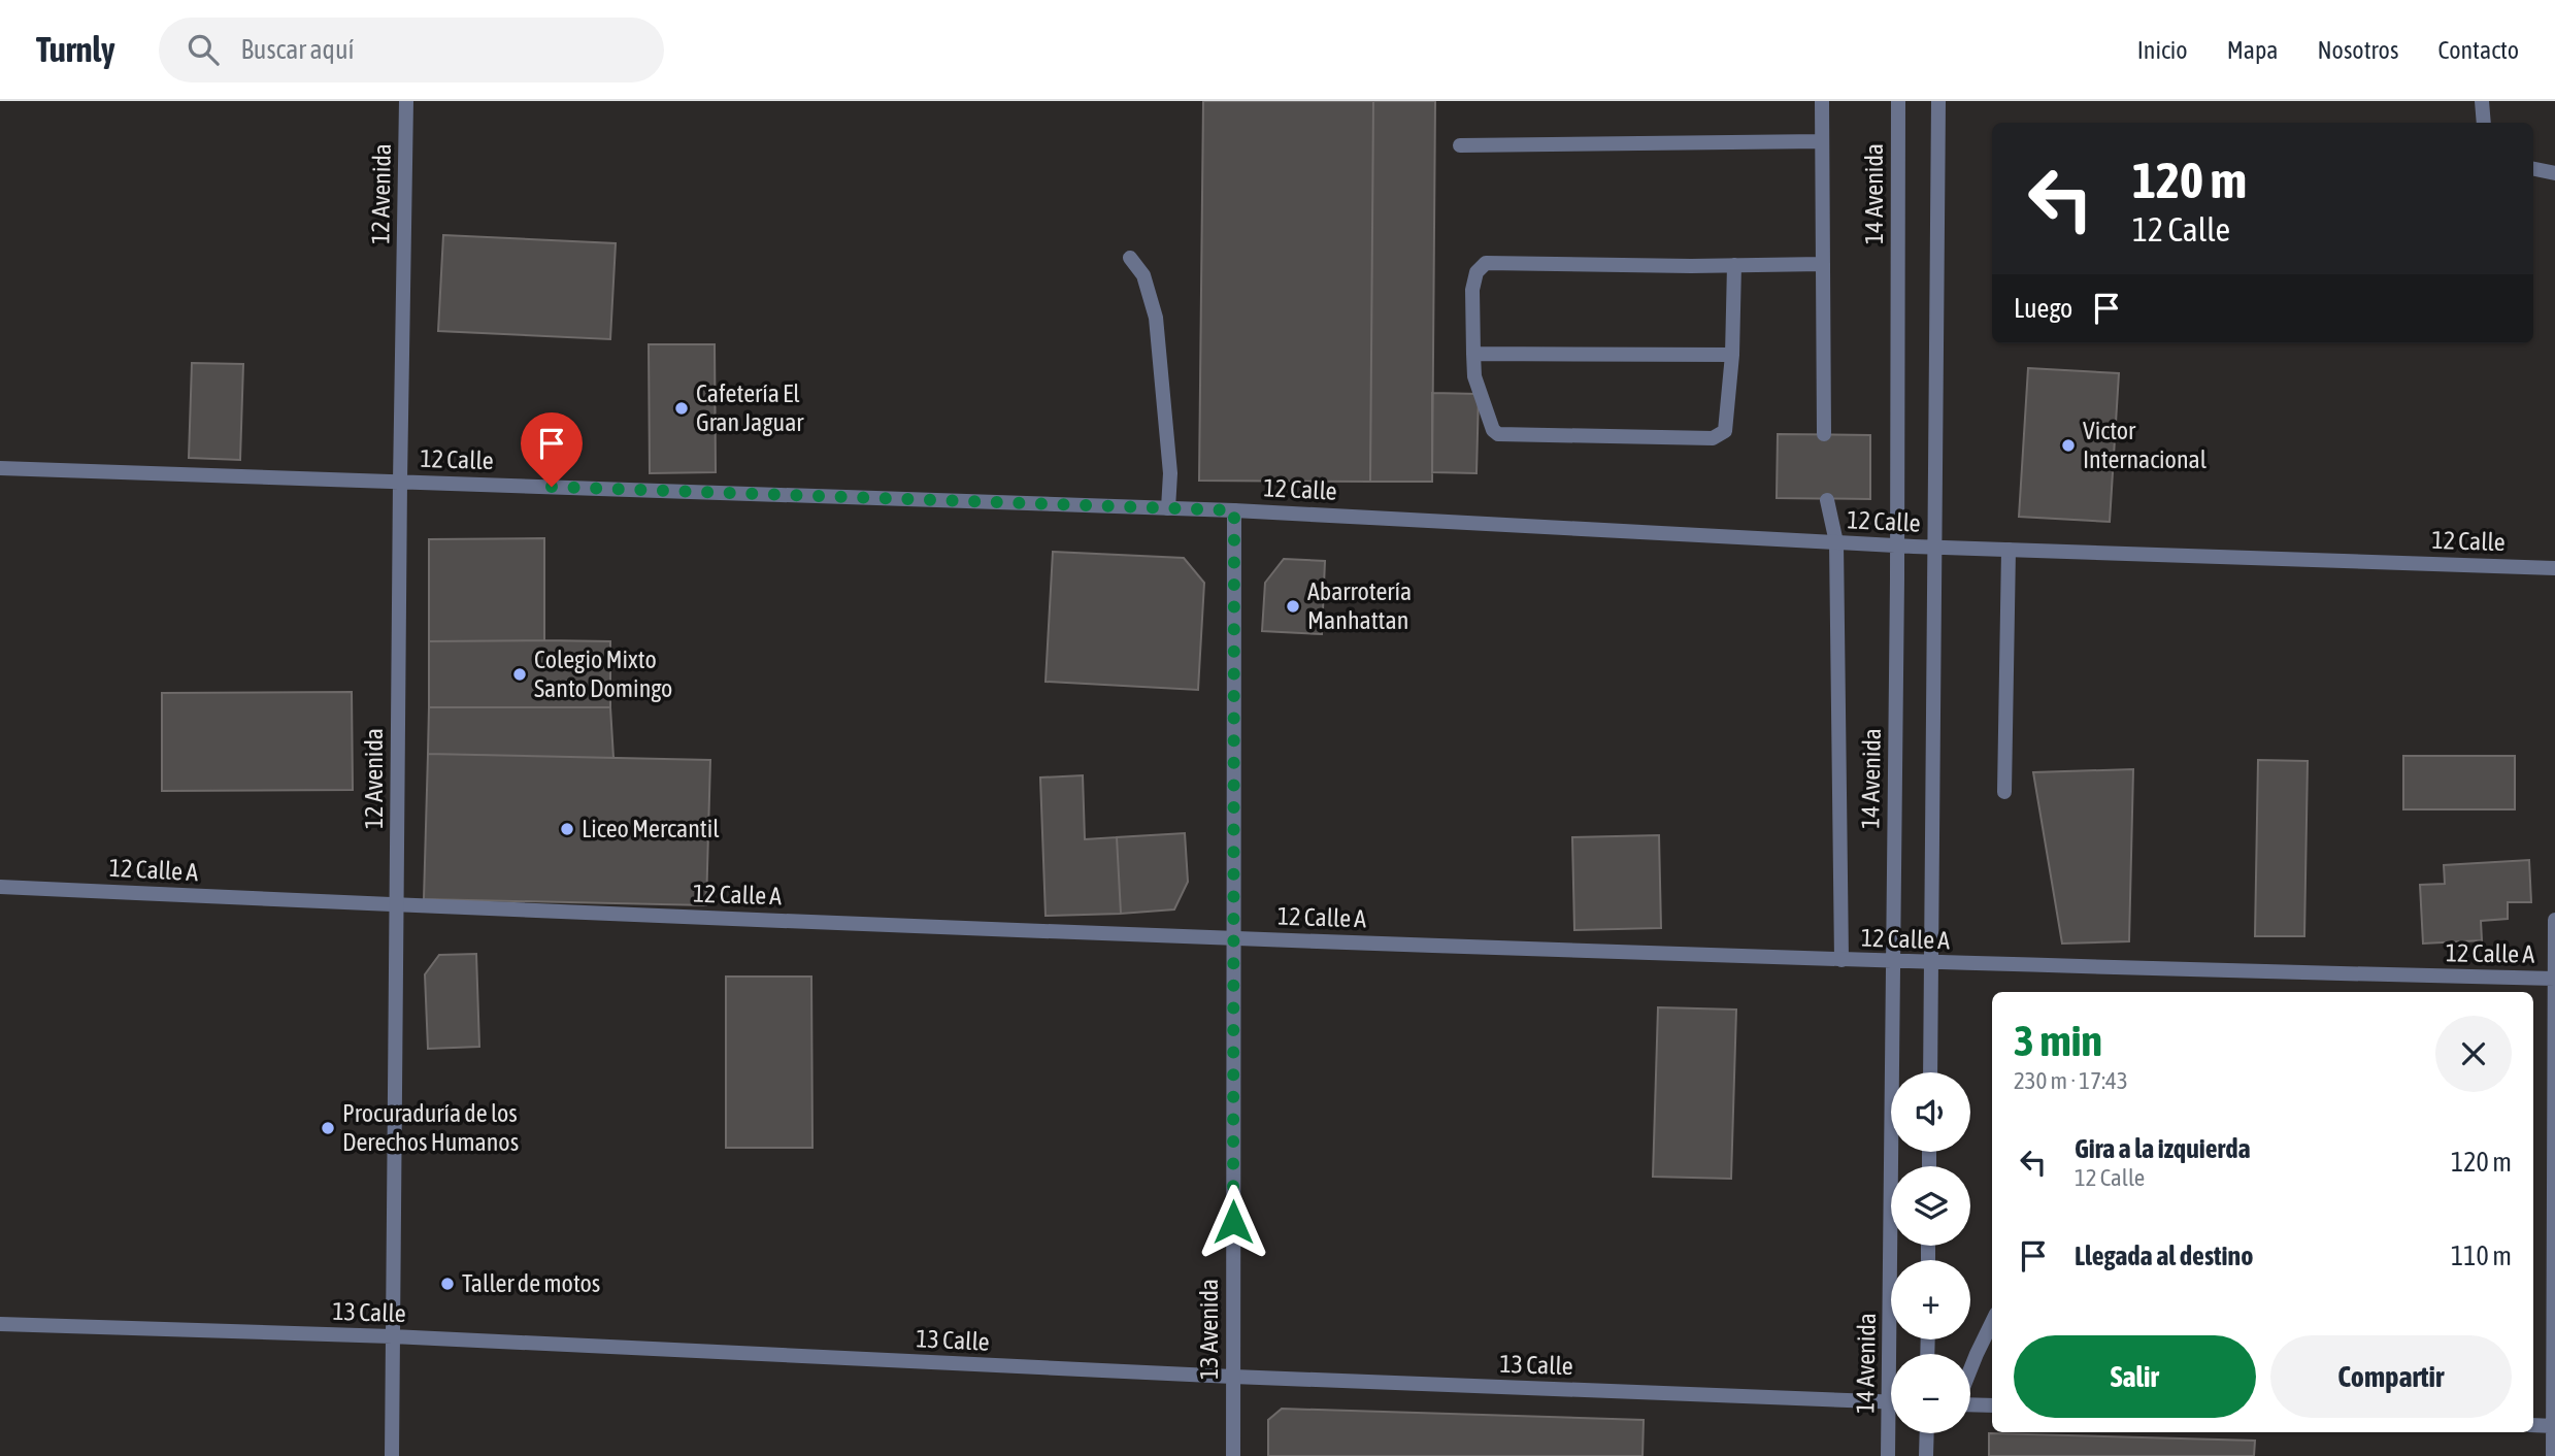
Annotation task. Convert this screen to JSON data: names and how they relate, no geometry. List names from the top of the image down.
{
  "streets": {
    "street": [
      "12 Avenida",
      "14 Avenida",
      "12 Calle",
      "12 Calle A",
      "13 Calle",
      "13 Avenida"
    ]
  },
  "crossings": [
    ["12 Avenida", "12 Calle"],
    ["12 Avenida", "12 Calle A"],
    ["12 Avenida", "13 Calle"],
    ["14 Avenida", "12 Calle"],
    ["14 Avenida", "12 Calle A"],
    ["12 Calle", "13 Avenida"],
    ["12 Calle A", "13 Avenida"],
    ["13 Calle", "13 Avenida"]
  ],
  "places": [
    "Cafetería El Gran Jaguar",
    "Victor Internacional",
    "Abarrotería Manhattan",
    "Colegio Mixto Santo Domingo",
    "Liceo Mercantil",
    "Procuraduría de los Derechos Humanos",
    "Taller de motos"
  ],
  "page": {
    "header": "Turnly",
    "search": "Buscar aquí",
    "nav": [
      "Inicio",
      "Mapa",
      "Nosotros",
      "Contacto"
    ],
    "turn": ["120 m", "12 Calle"],
    "then": "Luego",
    "heading": ["3 min", "230 m · 17:43"],
    "map_buttons": ["+", "−"],
    "list": [
      {
        "name": "Gira a la izquierda",
        "note": "12 Calle",
        "value": "120 m"
      },
      {
        "name": "Llegada al destino",
        "value": "110 m"
      }
    ],
    "buttons": ["Salir", "Compartir"]
  }
}
